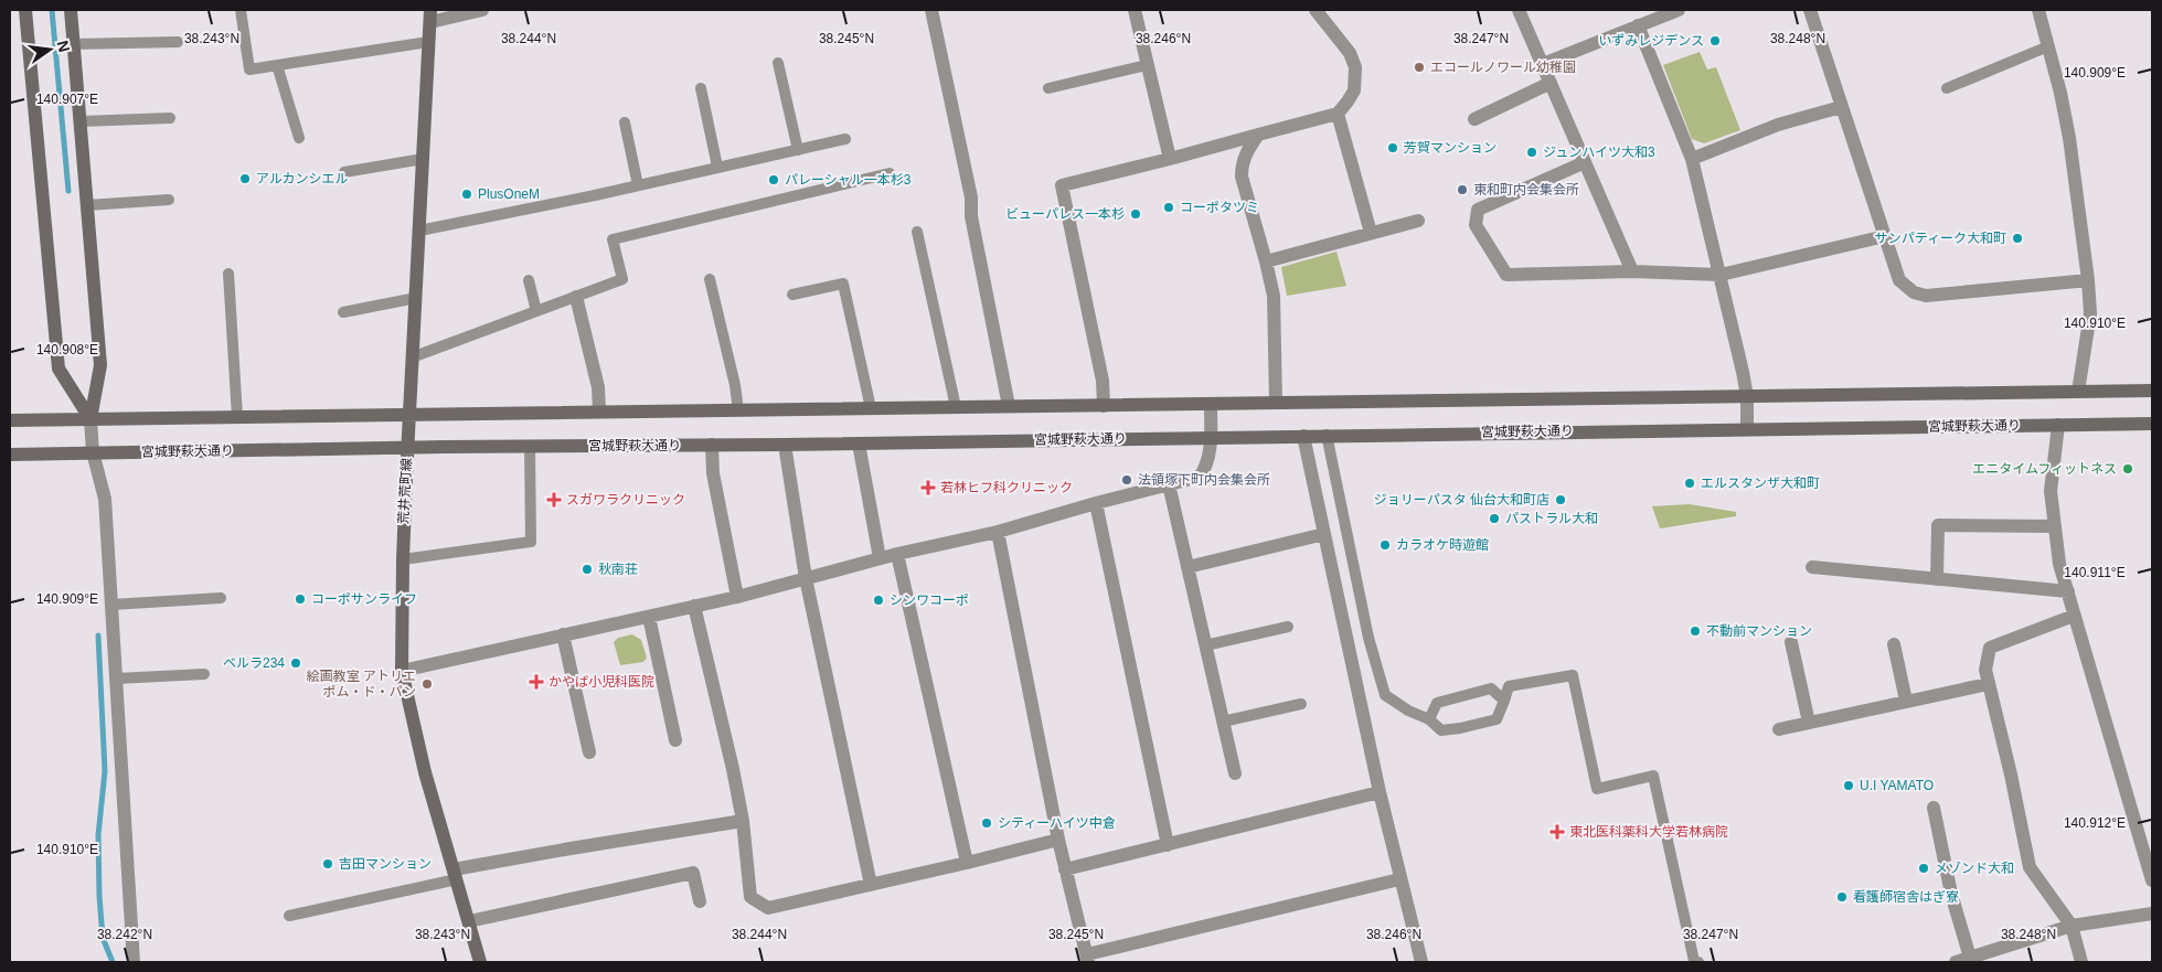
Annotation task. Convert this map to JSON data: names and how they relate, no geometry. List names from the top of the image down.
{
  "streets": {
    "street": ["宮城野萩大通り", "荒井荒町線"]
  },
  "crossings": [
    ["宮城野萩大通り", "荒井荒町線"]
  ],
  "places": {
    "other": [
      "いずみレジデンス",
      "エコールノワール幼稚園",
      "芳賀マンション",
      "ジュンハイツ大和3",
      "アルカンシエル",
      "パレーシャル一本杉3",
      "東和町内会集会所",
      "PlusOneM",
      "コーポタツミ",
      "ビューパレス一本杉",
      "サンパティーク大和町",
      "エニタイムフィットネス",
      "法領塚下町内会集会所",
      "エルスタンザ大和町",
      "ジョリーパスタ 仙台大和町店",
      "パストラル大和",
      "カラオケ時遊館",
      "秋南荘",
      "コーポサンライフ",
      "シンワコーポ",
      "不動前マンション",
      "ベルラ234",
      "絵画教室 アトリエ ポム・ド・パン",
      "U.I YAMATO",
      "シティーハイツ中倉",
      "吉田マンション",
      "メゾンド大和",
      "看護師宿舎はぎ寮"
    ],
    "health": [
      "若林ヒフ科クリニック",
      "スガワラクリニック",
      "かやば小児科医院",
      "東北医科薬科大学若林病院"
    ]
  },
  "north": "right",
  "coordinates": [
    "38.243°N",
    "38.244°N",
    "38.246°N",
    "38.247°N",
    "38.245°N",
    "38.248°N",
    "140.909°E",
    "140.907°E",
    "140.910°E",
    "140.908°E",
    "140.911°E",
    "140.912°E",
    "38.242°N"
  ]
}
